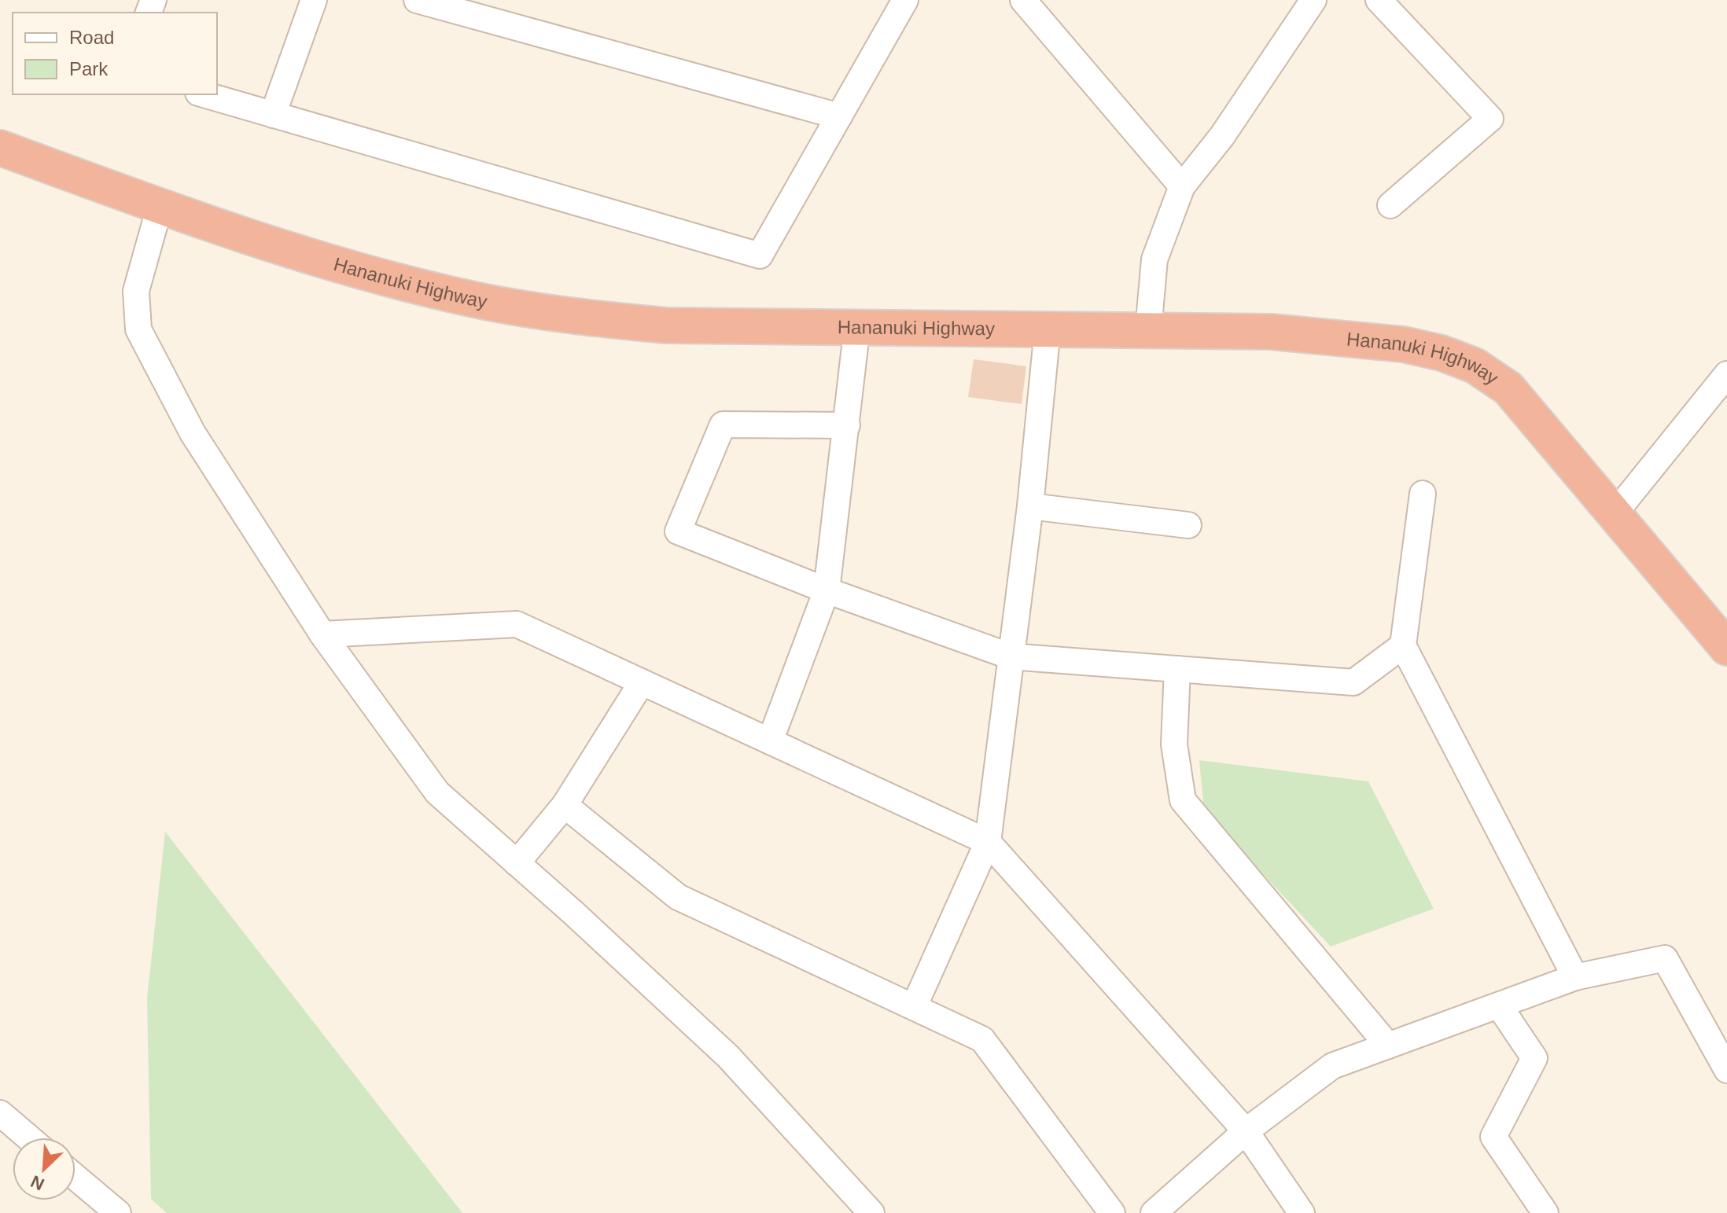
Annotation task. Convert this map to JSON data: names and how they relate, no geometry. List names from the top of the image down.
{
  "streets": {
    "highway": ["Hananuki Highway"]
  },
  "legend": ["Road", "Park"],
  "north": "bottom left"
}
